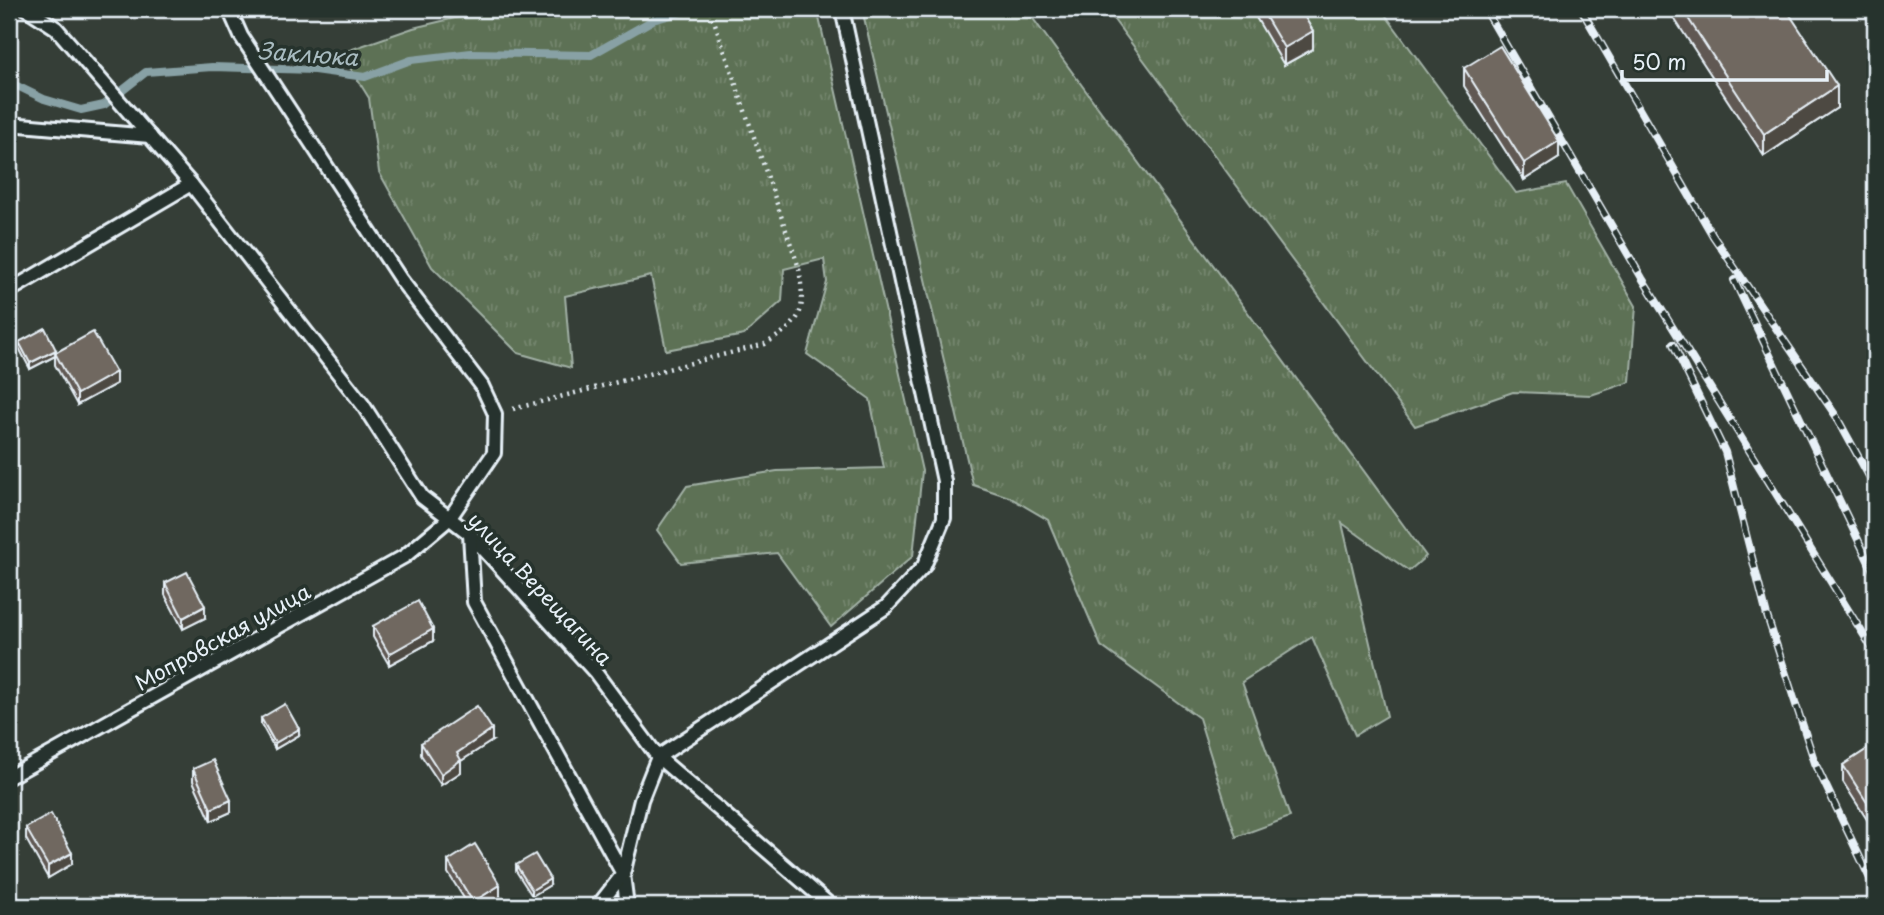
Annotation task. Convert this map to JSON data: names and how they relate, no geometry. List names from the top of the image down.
{
  "streets": {
    "lane": ["улица Верещагина", "Мопровская улица"]
  },
  "crossings": [
    ["улица Верещагина", "Мопровская улица"]
  ],
  "water": ["Заклюка"],
  "scale_bar": "50 m"
}
